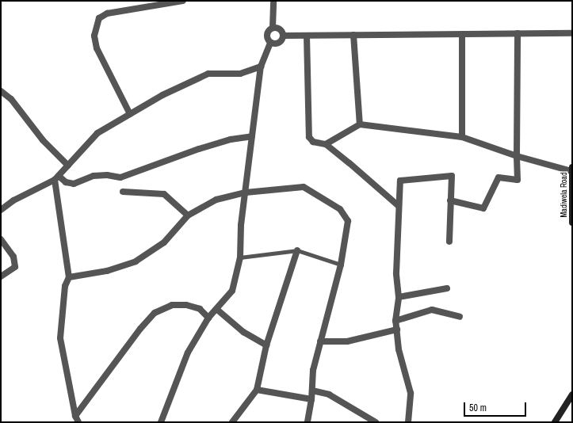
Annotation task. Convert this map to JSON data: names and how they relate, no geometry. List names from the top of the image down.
{
  "streets": {
    "main road": ["Madiwela Road"]
  },
  "scale_bar": "50 m"
}
